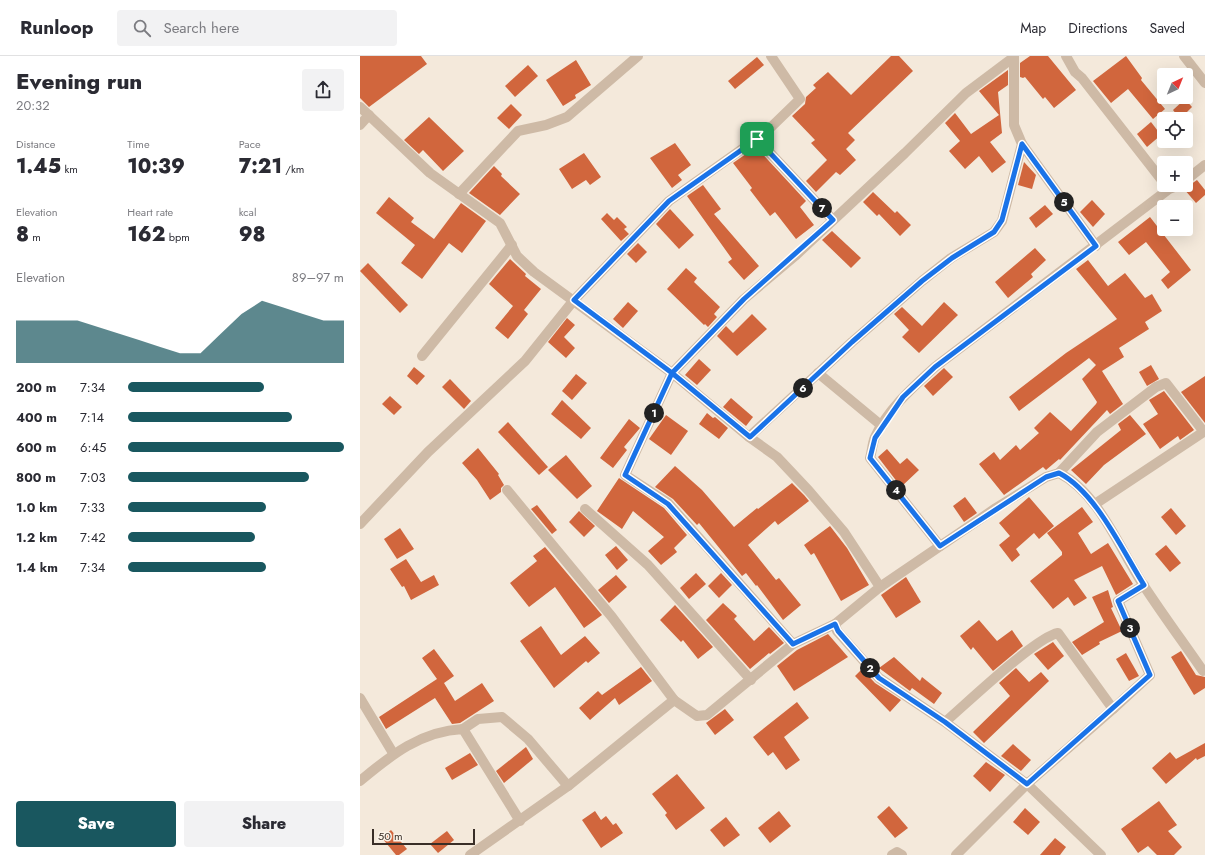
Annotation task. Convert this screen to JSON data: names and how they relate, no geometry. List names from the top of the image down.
{
  "scale_bar": "50 m",
  "north": "top right",
  "page": {
    "header": "Runloop",
    "search": "Search here",
    "nav": ["Map", "Directions", "Saved"],
    "heading": ["Evening run", "20:32"],
    "map_buttons": ["+", "−"],
    "stats": [
      ["Distance", "1.45 km"],
      ["Time", "10:39"],
      ["Pace", "7:21 /km"],
      ["Elevation", "8 m"],
      ["Heart rate", "162 bpm"],
      ["kcal", "98"]
    ],
    "pins": [
      "5",
      "7",
      "6",
      "1",
      "4",
      "3",
      "2"
    ],
    "chart": ["Elevation", "89–97 m"],
    "list": [
      {
        "name": "200 m",
        "note": "7:34"
      },
      {
        "name": "400 m",
        "note": "7:14"
      },
      {
        "name": "600 m",
        "note": "6:45"
      },
      {
        "name": "800 m",
        "note": "7:03"
      },
      {
        "name": "1.0 km",
        "note": "7:33"
      },
      {
        "name": "1.2 km",
        "note": "7:42"
      },
      {
        "name": "1.4 km",
        "note": "7:34"
      }
    ],
    "buttons": ["Save", "Share"],
    "scale": "50 m"
  }
}
